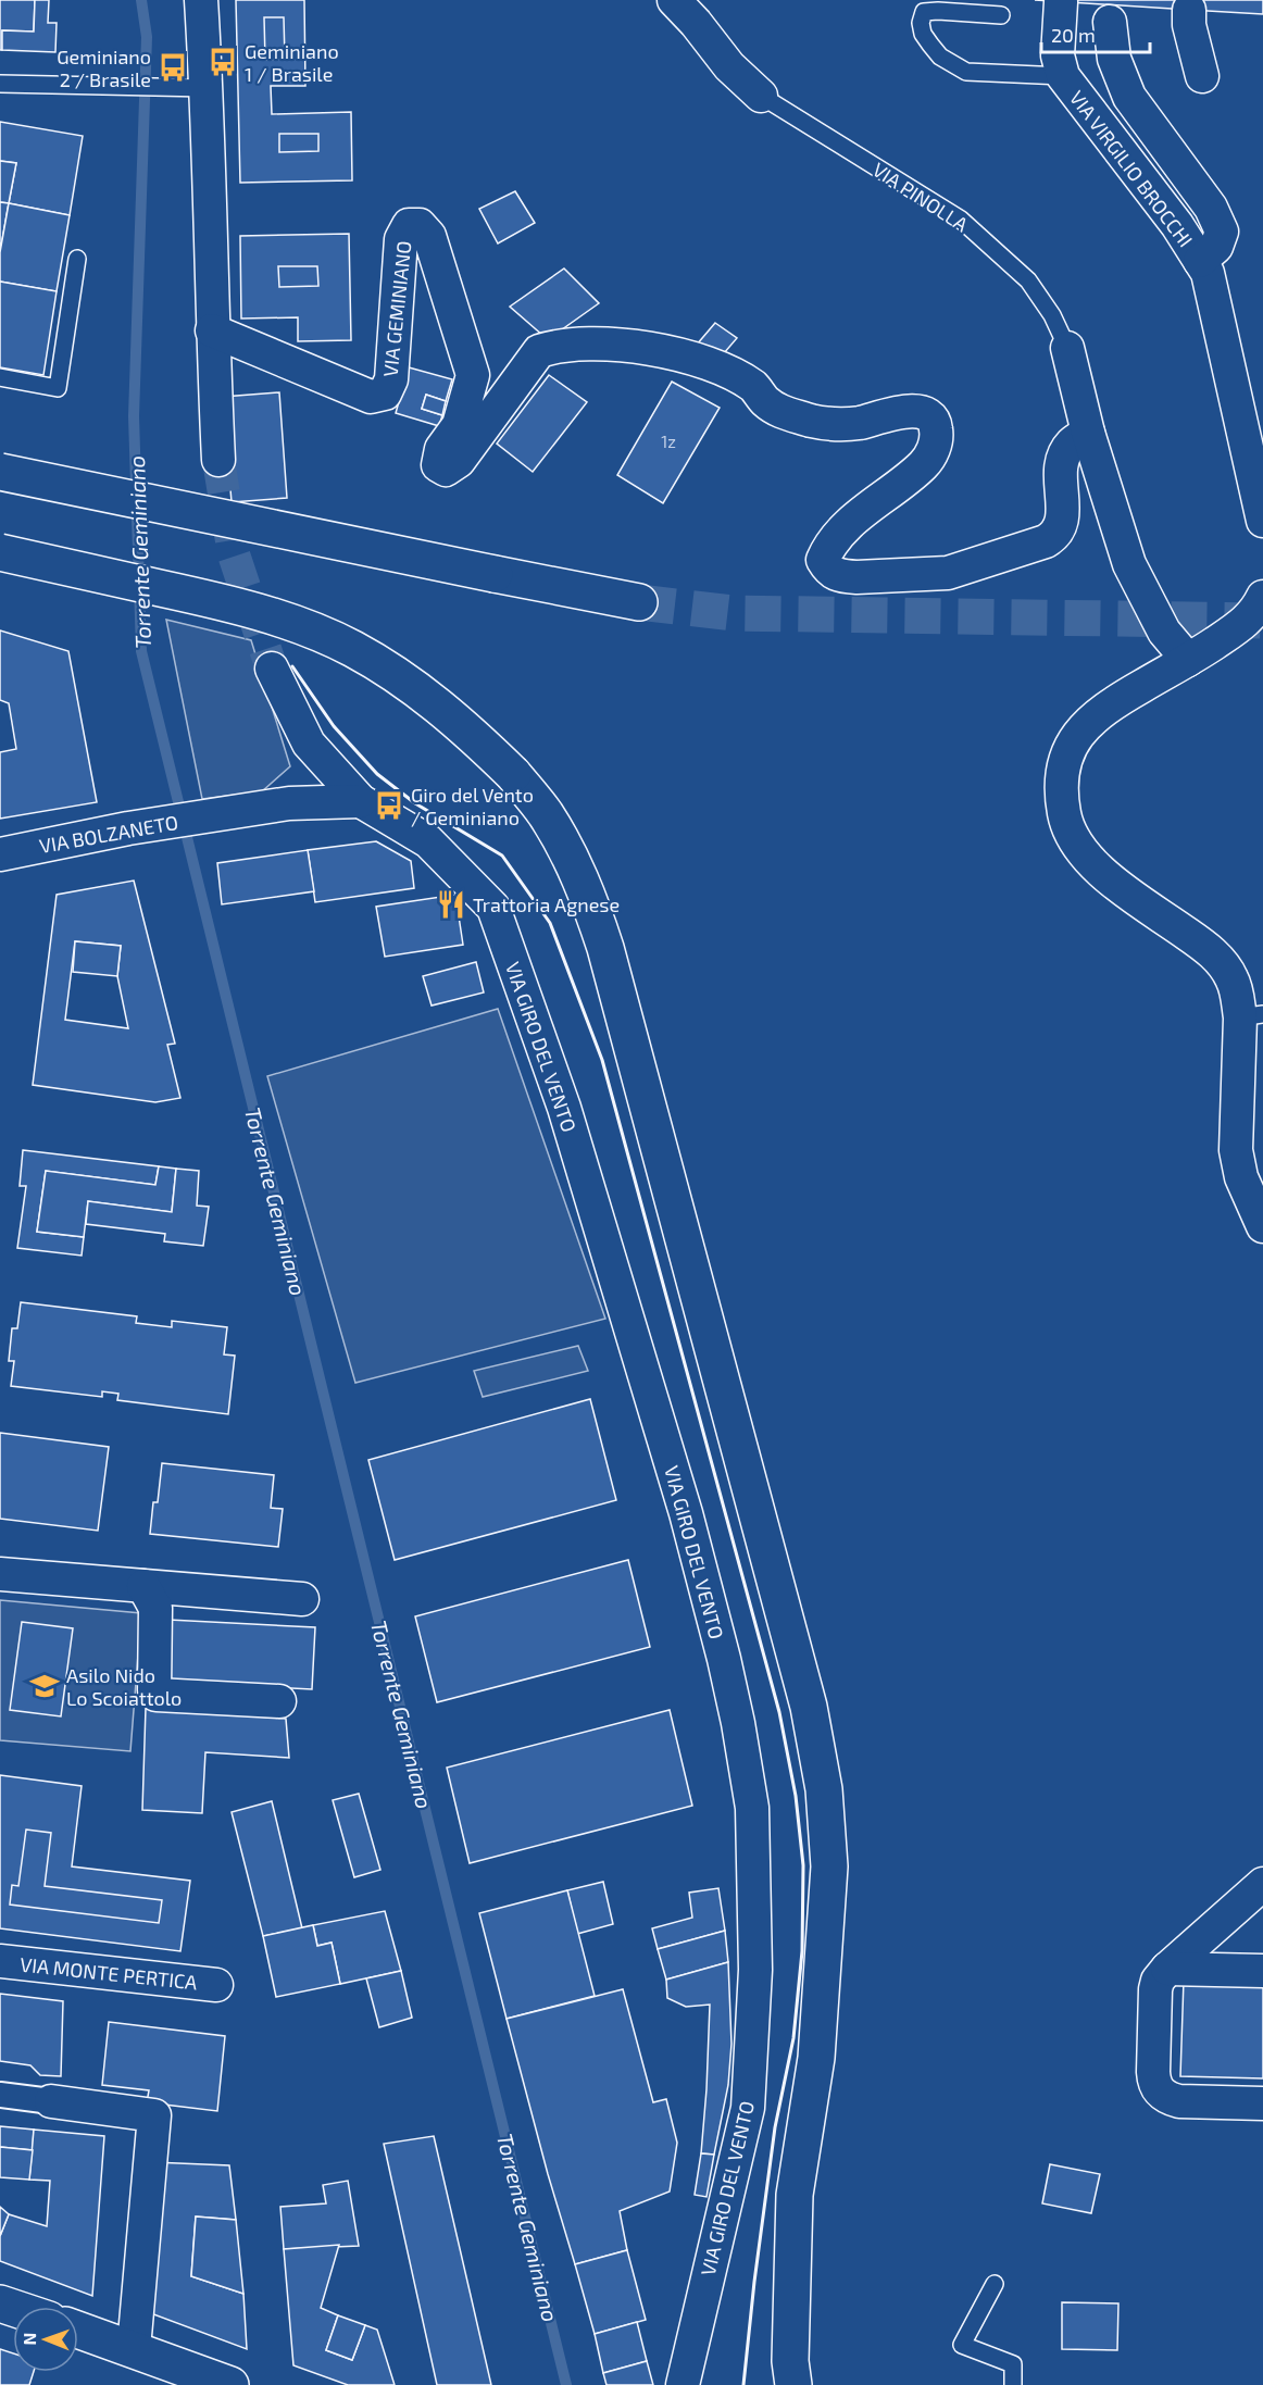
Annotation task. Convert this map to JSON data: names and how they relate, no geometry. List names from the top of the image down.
{
  "streets": {
    "street": [
      "VIA VIRGILIO BROCCHI",
      "VIA PINOLLA",
      "VIA GEMINIANO",
      "VIA BOLZANETO",
      "VIA GIRO DEL VENTO",
      "VIA MONTE PERTICA"
    ]
  },
  "crossings": [
    ["VIA PINOLLA", "VIA GEMINIANO"],
    ["VIA BOLZANETO", "VIA GIRO DEL VENTO"]
  ],
  "water": ["Torrente Geminiano"],
  "places": {
    "bus stop": ["Geminiano 1 / Brasile", "Geminiano 2 / Brasile", "Giro del Vento / Geminiano"],
    "restaurant": ["Trattoria Agnese"],
    "school or university": ["Asilo Nido Lo Scoiattolo"]
  },
  "house_numbers": ["1z"],
  "scale_bar": "20 m",
  "north": "left"
}
